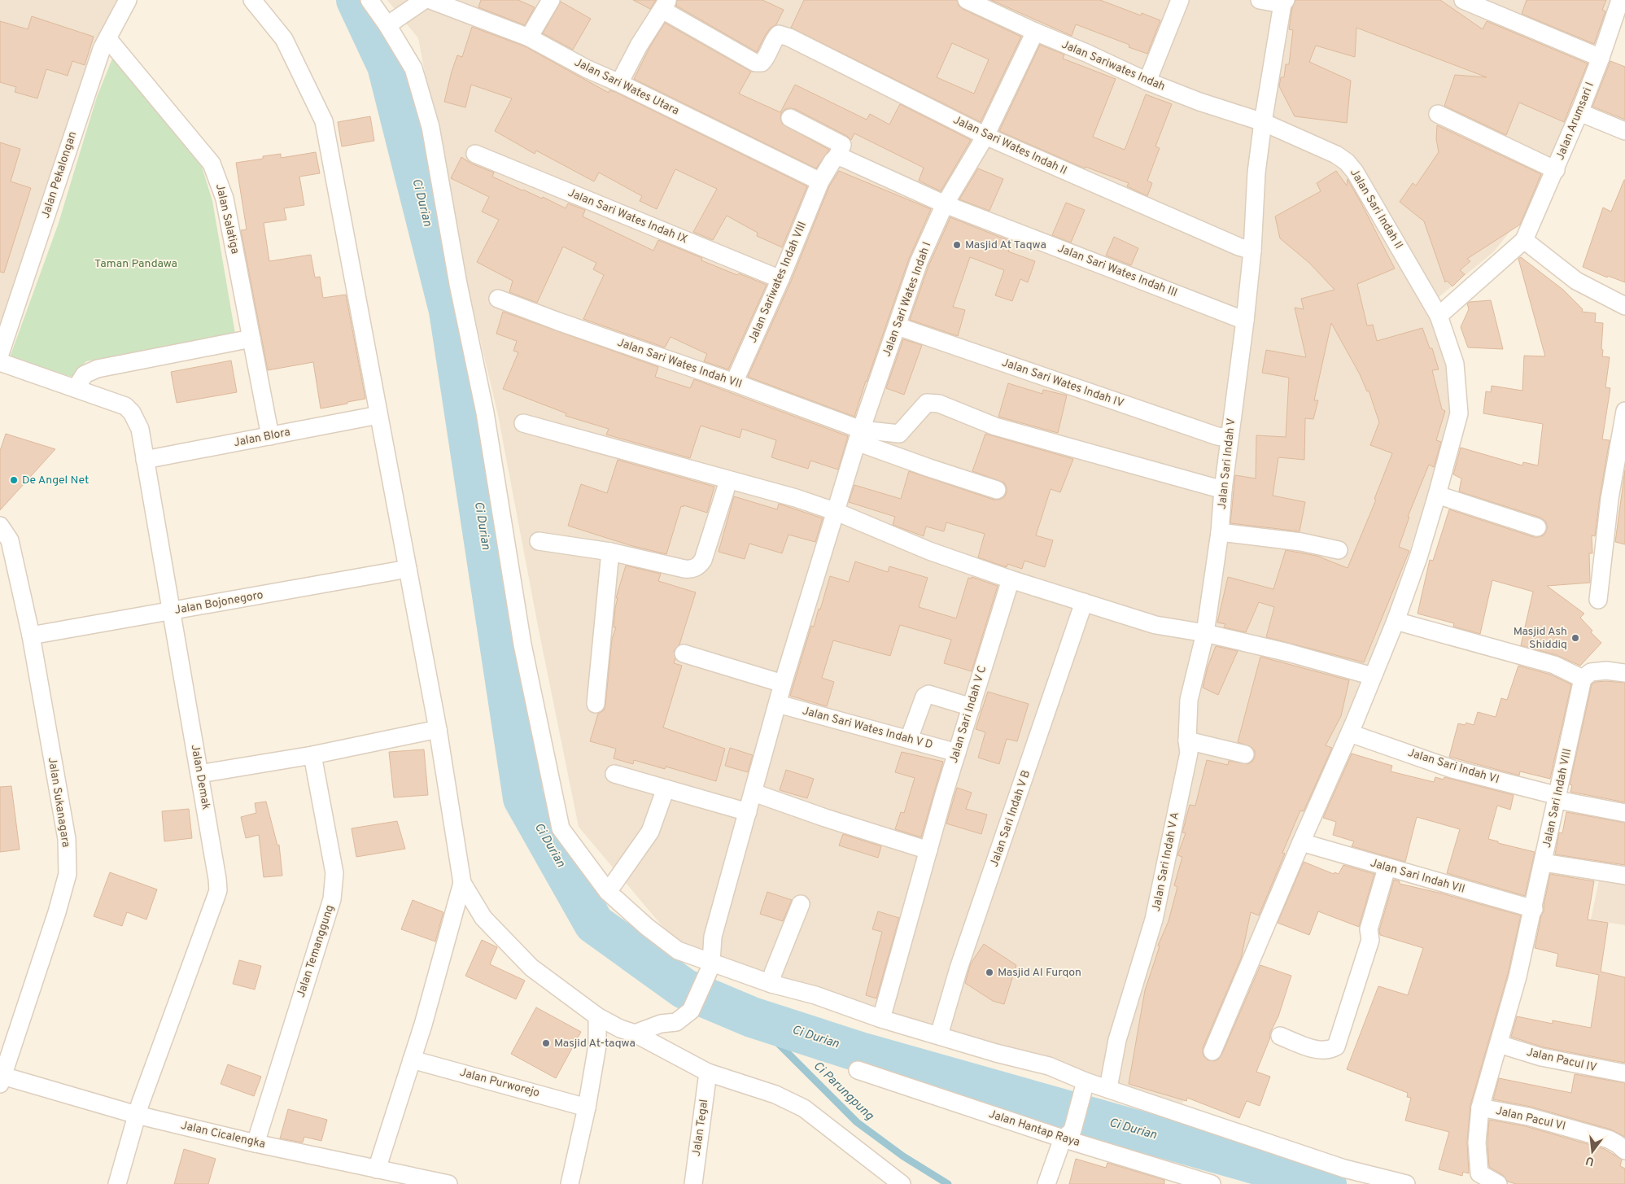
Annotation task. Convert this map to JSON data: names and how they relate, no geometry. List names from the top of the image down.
{
  "streets": {
    "street": [
      "Jalan Sariwates Indah",
      "Jalan Sari Wates Utara",
      "Jalan Arumsari I",
      "Jalan Sari Wates Indah II",
      "Jalan Pekalongan",
      "Jalan Sari Indah II",
      "Jalan Sari Wates Indah IX",
      "Jalan Salatiga",
      "Jalan Sari Wates Indah III",
      "Jalan Sariwates Indah VIII",
      "Jalan Sari Wates Indah I",
      "Jalan Sari Wates Indah VII",
      "Jalan Sari Wates Indah IV",
      "Jalan Blora",
      "Jalan Sari Indah V",
      "Jalan Bojonegoro",
      "Jalan Sari Indah V C",
      "Jalan Sari Wates Indah V D",
      "Jalan Sari Indah VI",
      "Jalan Demak",
      "Jalan Sari Indah VIII",
      "Jalan Sukanagara",
      "Jalan Sari Indah V B",
      "Jalan Sari Indah V A",
      "Jalan Sari Indah VII",
      "Jalan Temanggung",
      "Jalan Pacul IV",
      "Jalan Purworejo",
      "Jalan Pacul VI",
      "Jalan Tegal",
      "Jalan Hantap Raya",
      "Jalan Cicalengka"
    ]
  },
  "crossings": [
    ["Jalan Sariwates Indah", "Jalan Sari Indah II"],
    ["Jalan Sariwates Indah", "Jalan Sari Wates Indah I"],
    ["Jalan Sariwates Indah", "Jalan Sari Indah V"],
    ["Jalan Sari Wates Utara", "Jalan Sariwates Indah VIII"],
    ["Jalan Sari Wates Indah II", "Jalan Sari Wates Indah I"],
    ["Jalan Sari Wates Indah II", "Jalan Sari Indah V"],
    ["Jalan Pekalongan", "Jalan Salatiga"],
    ["Jalan Sari Indah II", "Jalan Sari Indah V"],
    ["Jalan Sari Indah II", "Jalan Sari Indah VI"],
    ["Jalan Sari Indah II", "Jalan Sari Indah VII"],
    ["Jalan Sari Wates Indah IX", "Jalan Sariwates Indah VIII"],
    ["Jalan Salatiga", "Jalan Blora"],
    ["Jalan Sari Wates Indah III", "Jalan Sariwates Indah VIII"],
    ["Jalan Sari Wates Indah III", "Jalan Sari Wates Indah I"],
    ["Jalan Sari Wates Indah III", "Jalan Sari Indah V"],
    ["Jalan Sariwates Indah VIII", "Jalan Sari Wates Indah VII"],
    ["Jalan Sari Wates Indah I", "Jalan Sari Wates Indah VII"],
    ["Jalan Sari Wates Indah I", "Jalan Sari Wates Indah IV"],
    ["Jalan Sari Wates Indah I", "Jalan Sari Wates Indah V D"],
    ["Jalan Sari Wates Indah IV", "Jalan Sari Indah V"],
    ["Jalan Blora", "Jalan Demak"],
    ["Jalan Sari Indah V", "Jalan Sari Indah V A"],
    ["Jalan Bojonegoro", "Jalan Demak"],
    ["Jalan Bojonegoro", "Jalan Sukanagara"],
    ["Jalan Sari Indah V C", "Jalan Sari Wates Indah V D"],
    ["Jalan Sari Indah VI", "Jalan Sari Indah VIII"],
    ["Jalan Demak", "Jalan Cicalengka"],
    ["Jalan Sari Indah VIII", "Jalan Sari Indah VII"],
    ["Jalan Sari Indah VIII", "Jalan Pacul IV"],
    ["Jalan Sari Indah VIII", "Jalan Pacul VI"],
    ["Jalan Sukanagara", "Jalan Cicalengka"],
    ["Jalan Temanggung", "Jalan Cicalengka"]
  ],
  "water": ["Ci Durian", "Ci Parungpung"],
  "parks": ["Taman Pandawa"],
  "places": [
    "Masjid At Taqwa",
    "De Angel Net",
    "Masjid Ash Shiddiq",
    "Masjid Al Furqon",
    "Masjid At-taqwa"
  ],
  "north": "bottom"
}
